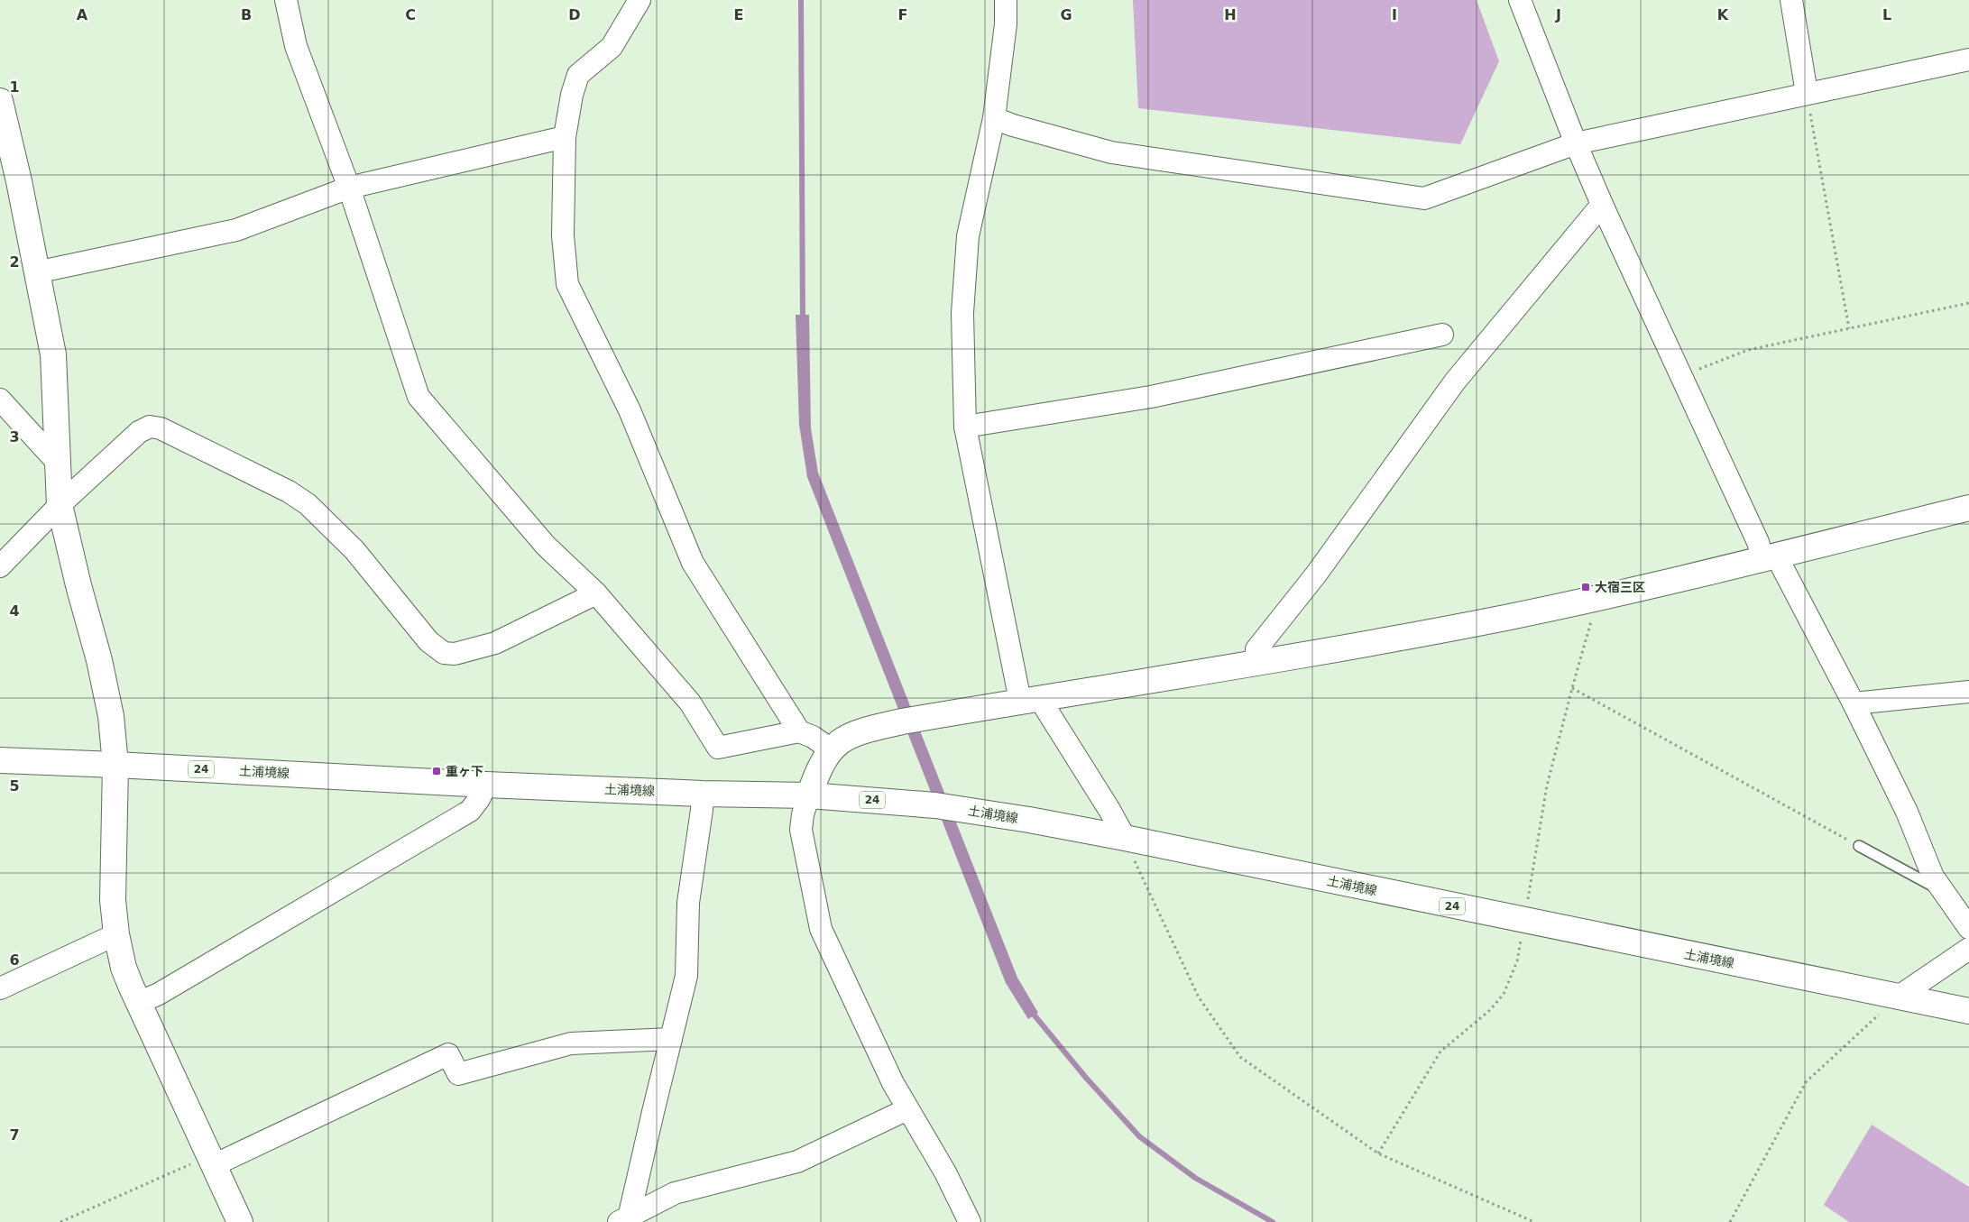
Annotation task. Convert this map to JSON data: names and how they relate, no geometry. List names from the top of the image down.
{
  "streets": {
    "street": ["24", "土浦境線"]
  },
  "places": {
    "transit": ["大宿三区", "重ヶ下"]
  },
  "grid": {
    "columns": [
      "A",
      "B",
      "C",
      "D",
      "E",
      "F",
      "G",
      "H",
      "I",
      "J",
      "K",
      "L"
    ],
    "rows": [
      "1",
      "2",
      "3",
      "4",
      "5",
      "6",
      "7"
    ]
  }
}
